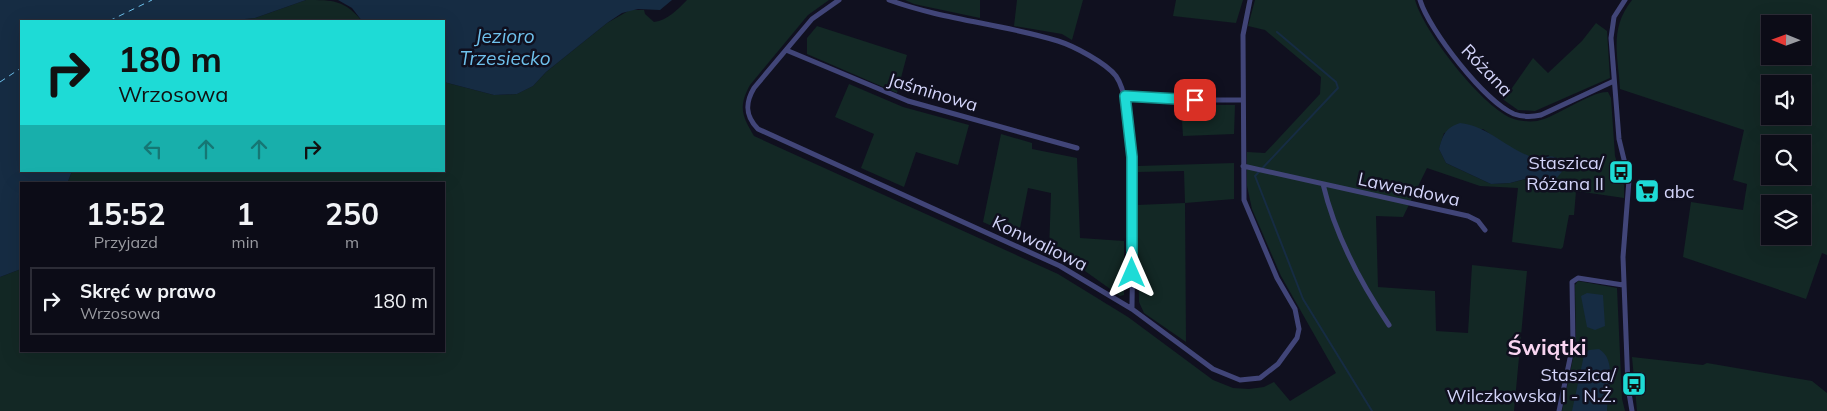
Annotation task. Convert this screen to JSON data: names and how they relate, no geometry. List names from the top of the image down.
{
  "streets": {
    "street": [
      "Różana",
      "Jaśminowa",
      "Lawendowa",
      "Konwaliowa"
    ]
  },
  "crossings": [
    ["Jaśminowa", "Konwaliowa"],
    ["Lawendowa", "Konwaliowa"]
  ],
  "districts": ["Świątki"],
  "water": ["Jezioro Trzesiecko"],
  "places": {
    "bus stop": ["Staszica/ Różana II", "Staszica/ Wilczkowska I - N.Ż."],
    "supermarket": ["abc"]
  },
  "north": "left",
  "page": {
    "turn": ["180 m", "Wrzosowa"],
    "eta": [
      "15:52",
      "Przyjazd",
      "1",
      "min",
      "250",
      "m"
    ],
    "list": [
      {
        "name": "Skręć w prawo",
        "note": "Wrzosowa",
        "value": "180 m"
      }
    ]
  }
}
